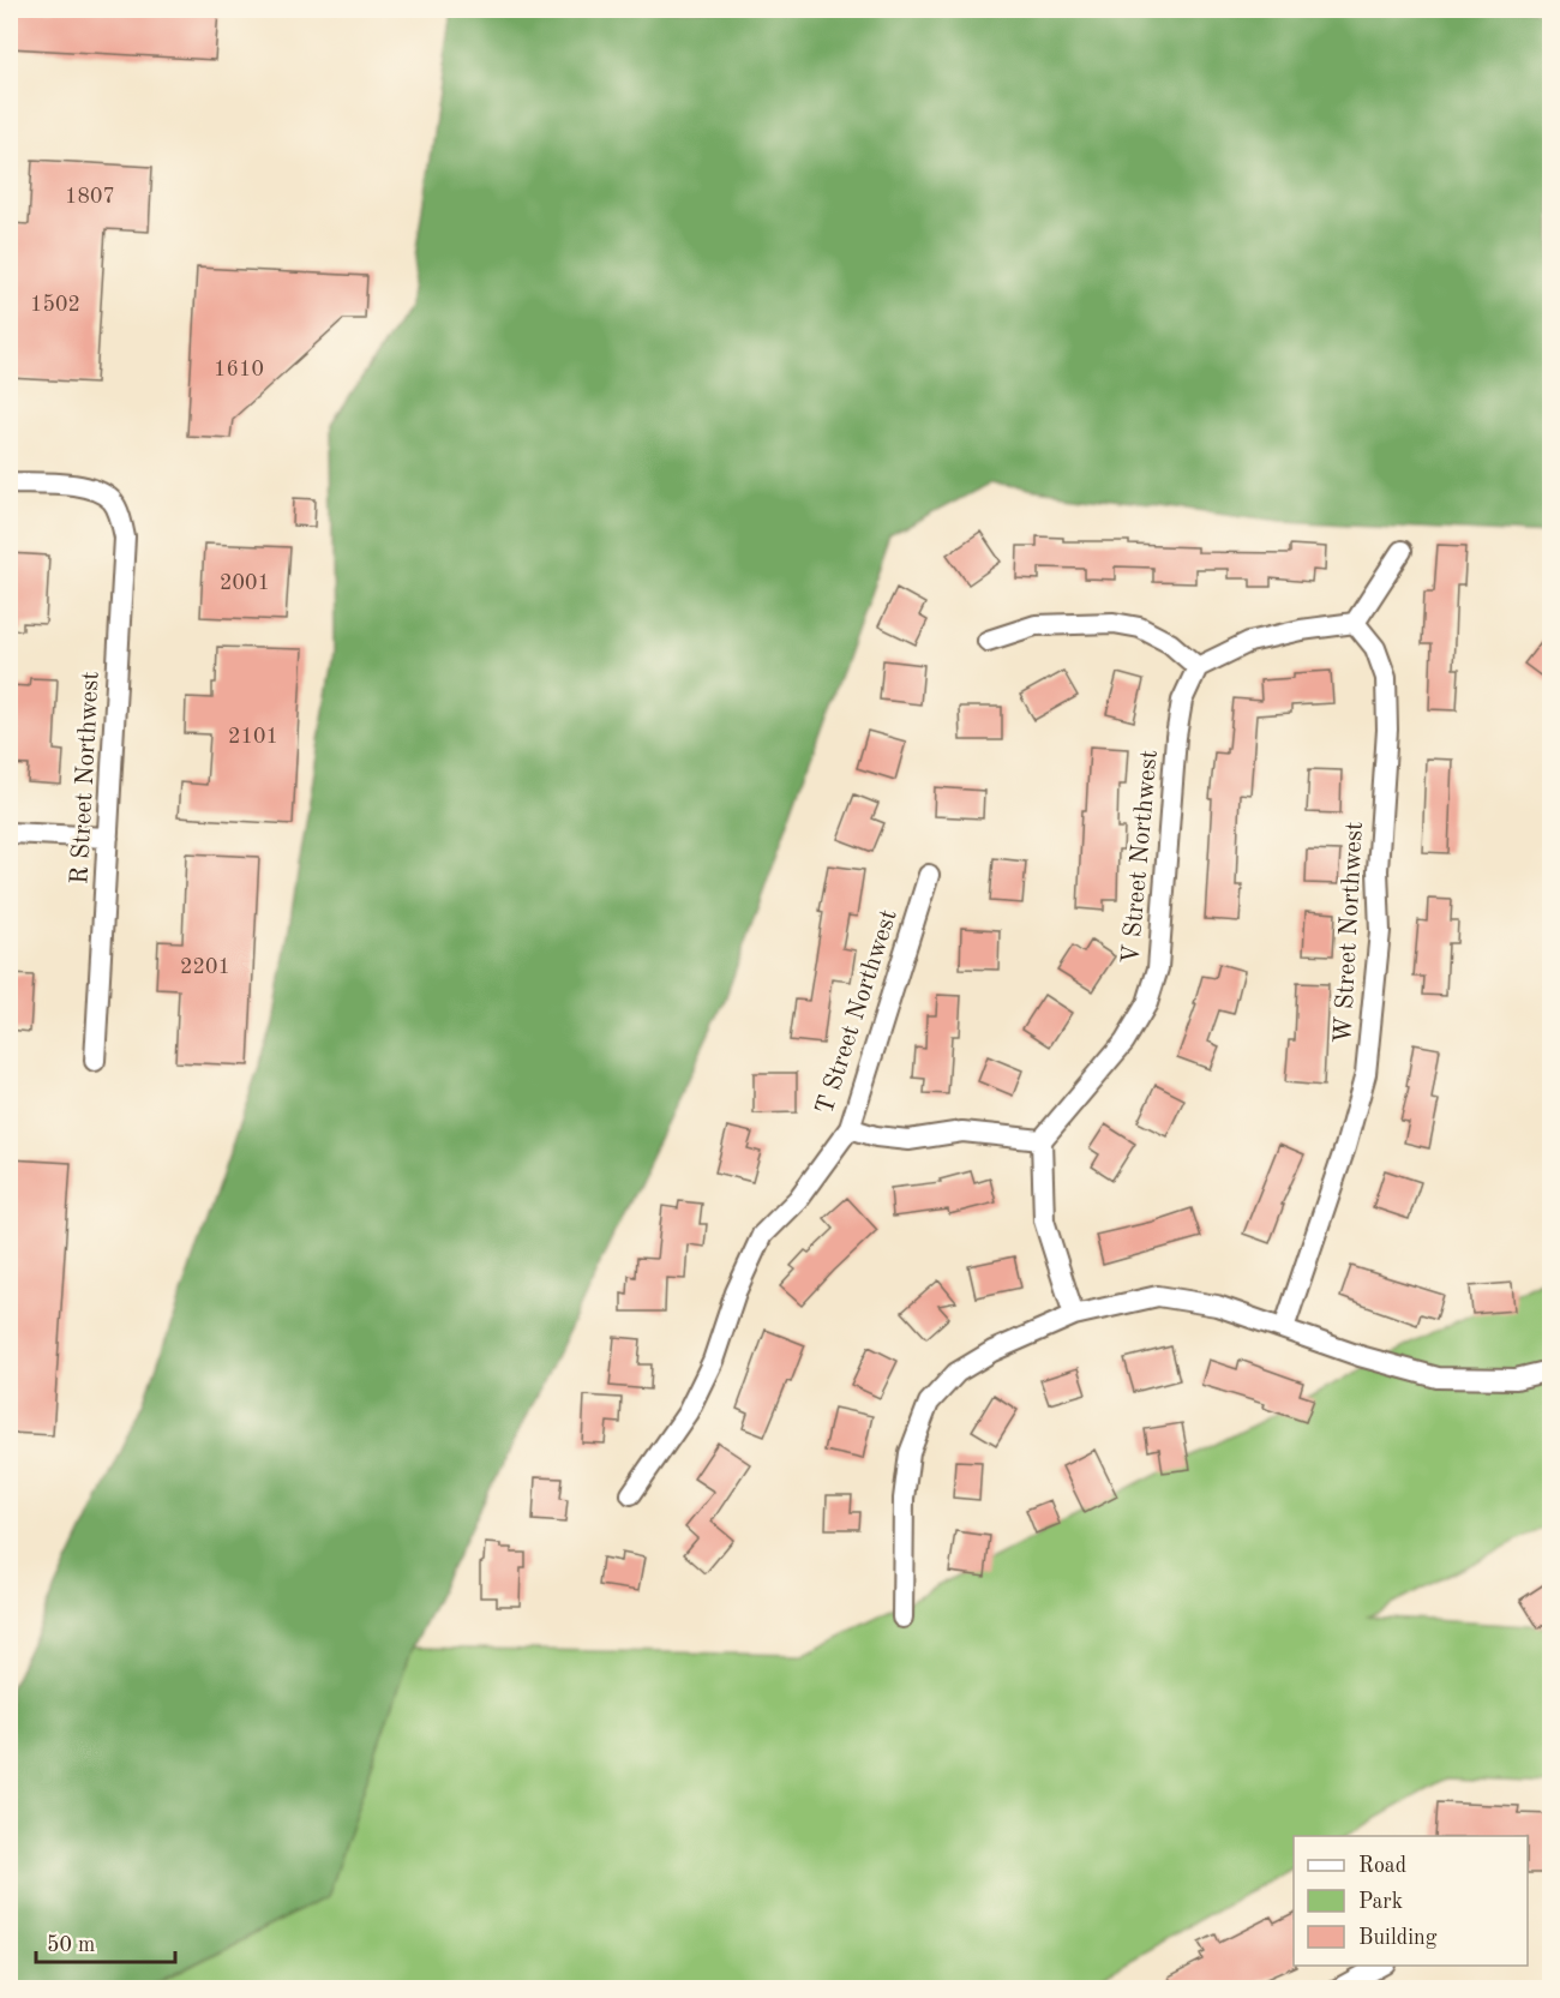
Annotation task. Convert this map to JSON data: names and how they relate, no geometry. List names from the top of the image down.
{
  "streets": {
    "street": [
      "R Street Northwest",
      "V Street Northwest",
      "W Street Northwest",
      "T Street Northwest"
    ]
  },
  "house_numbers": [
    "1807",
    "1502",
    "1610",
    "2001",
    "2101",
    "2201"
  ],
  "legend": ["Road", "Park", "Building"],
  "scale_bar": "50 m"
}
